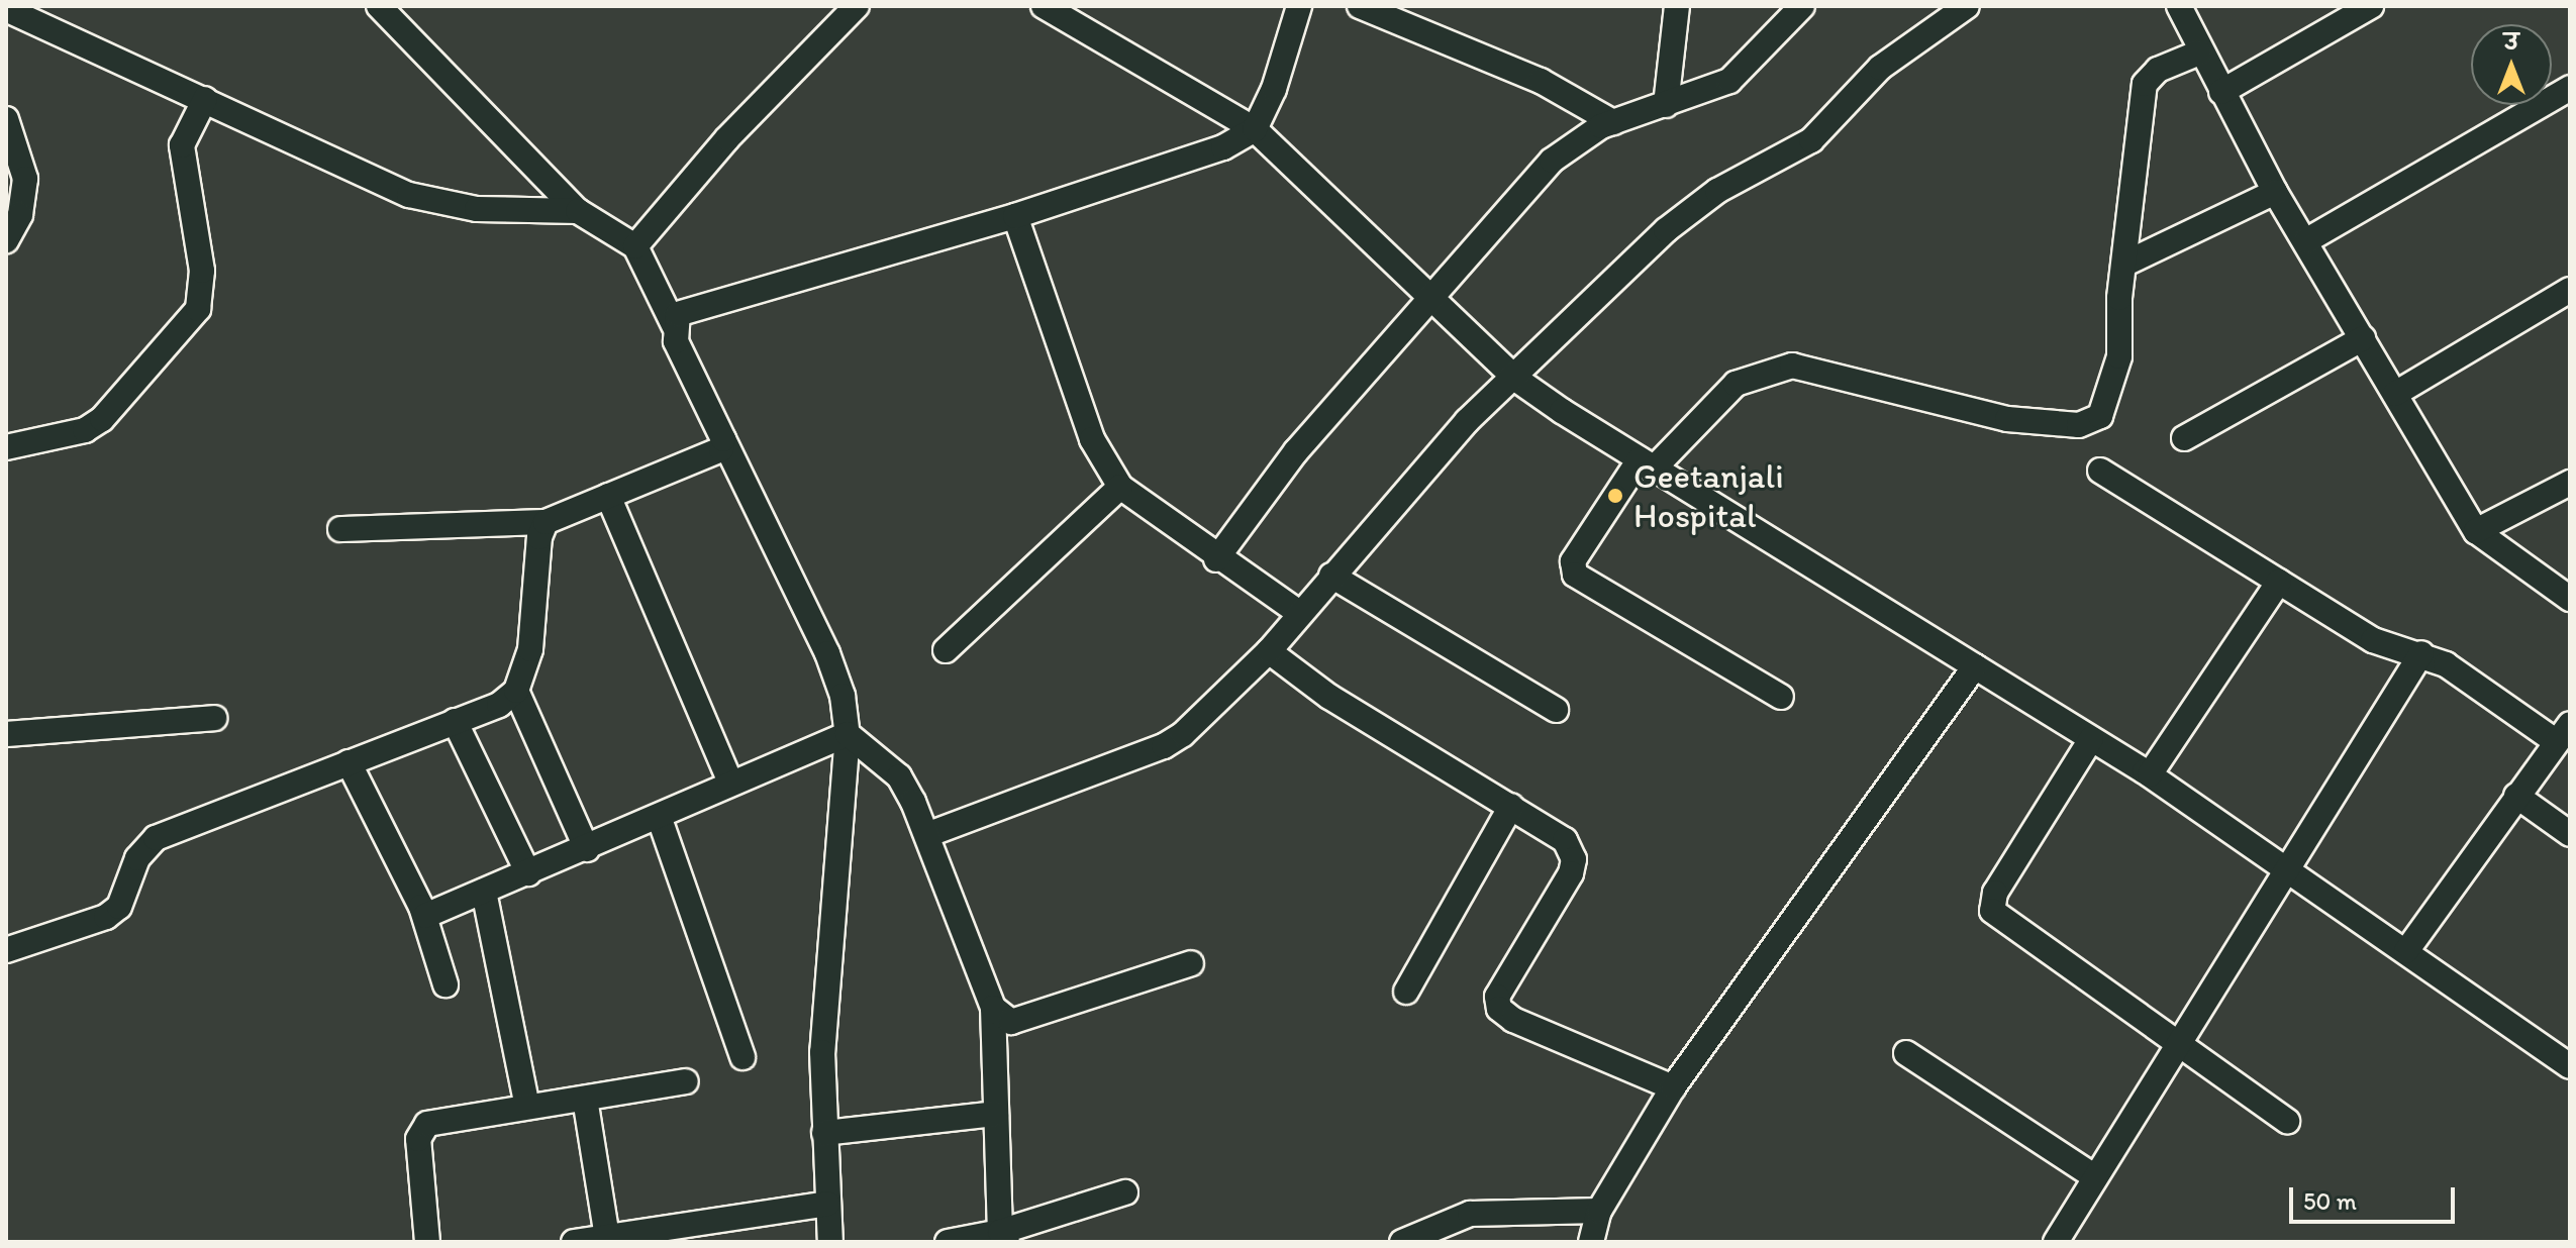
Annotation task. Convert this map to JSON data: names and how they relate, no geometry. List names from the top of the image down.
{
  "places": ["Geetanjali Hospital"],
  "scale_bar": "50 m",
  "north": "top"
}
